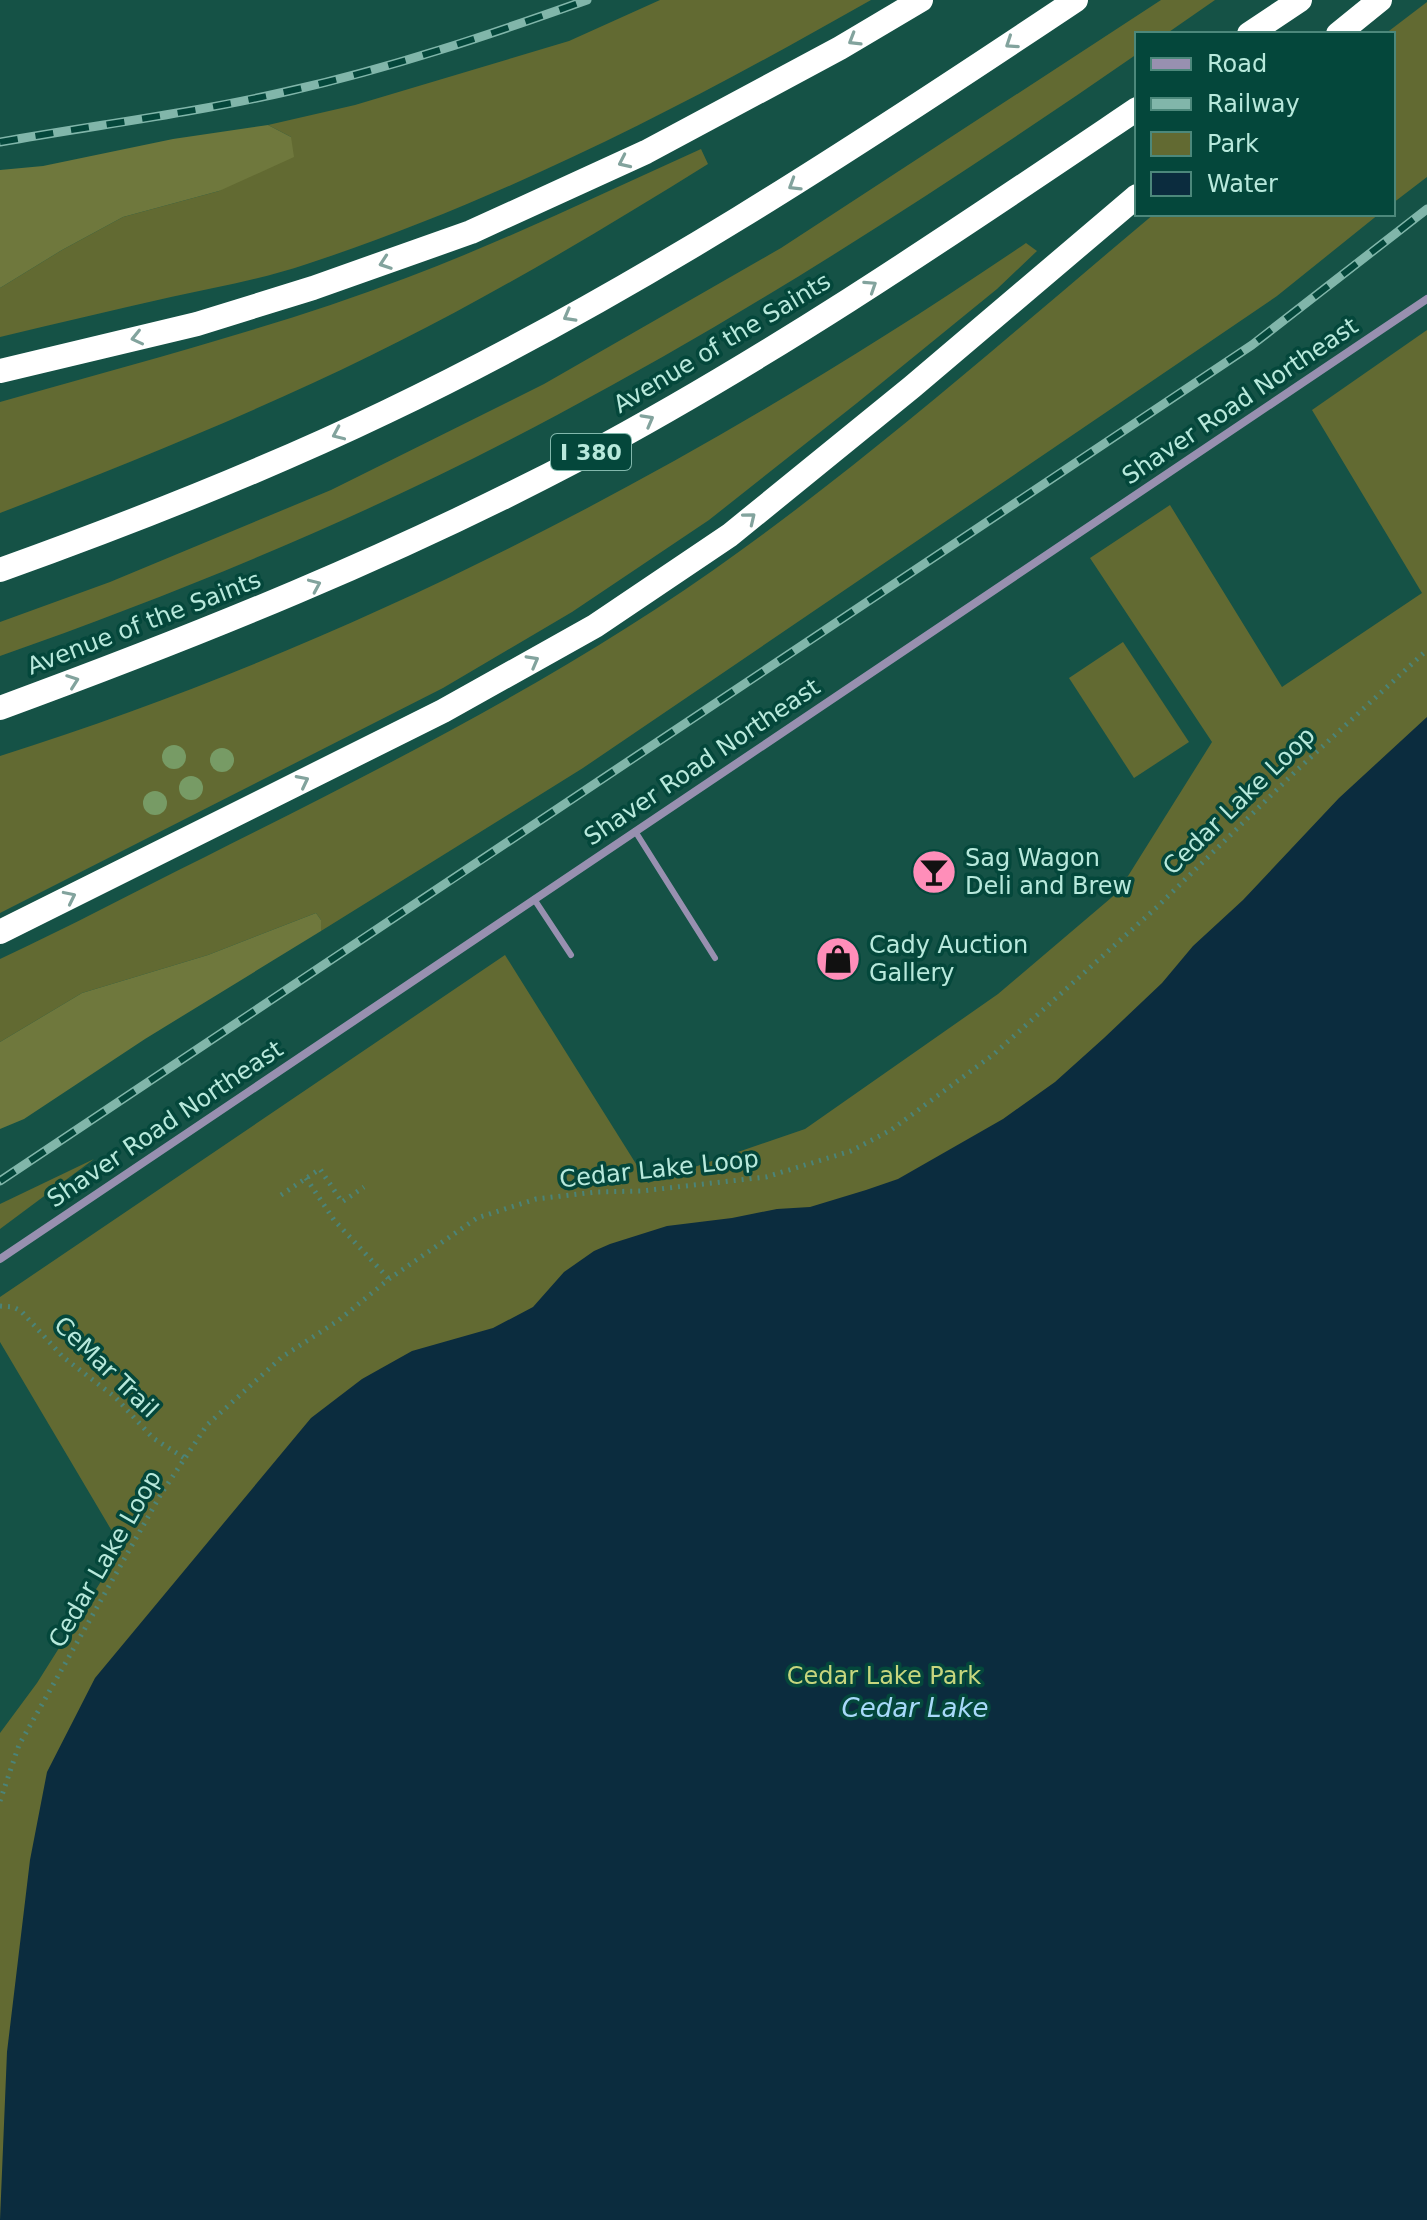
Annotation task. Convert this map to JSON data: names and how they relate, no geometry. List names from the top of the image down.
{
  "streets": {
    "highway": ["Avenue of the Saints", "I 380"],
    "street": ["Shaver Road Northeast"],
    "path": ["Cedar Lake Loop", "CeMar Trail"]
  },
  "crossings": [
    ["Cedar Lake Loop", "CeMar Trail"]
  ],
  "water": ["Cedar Lake"],
  "parks": ["Cedar Lake Park"],
  "places": {
    "bar": ["Sag Wagon Deli and Brew"],
    "shop": ["Cady Auction Gallery"]
  },
  "legend": [
    "Road",
    "Railway",
    "Park",
    "Water"
  ]
}
